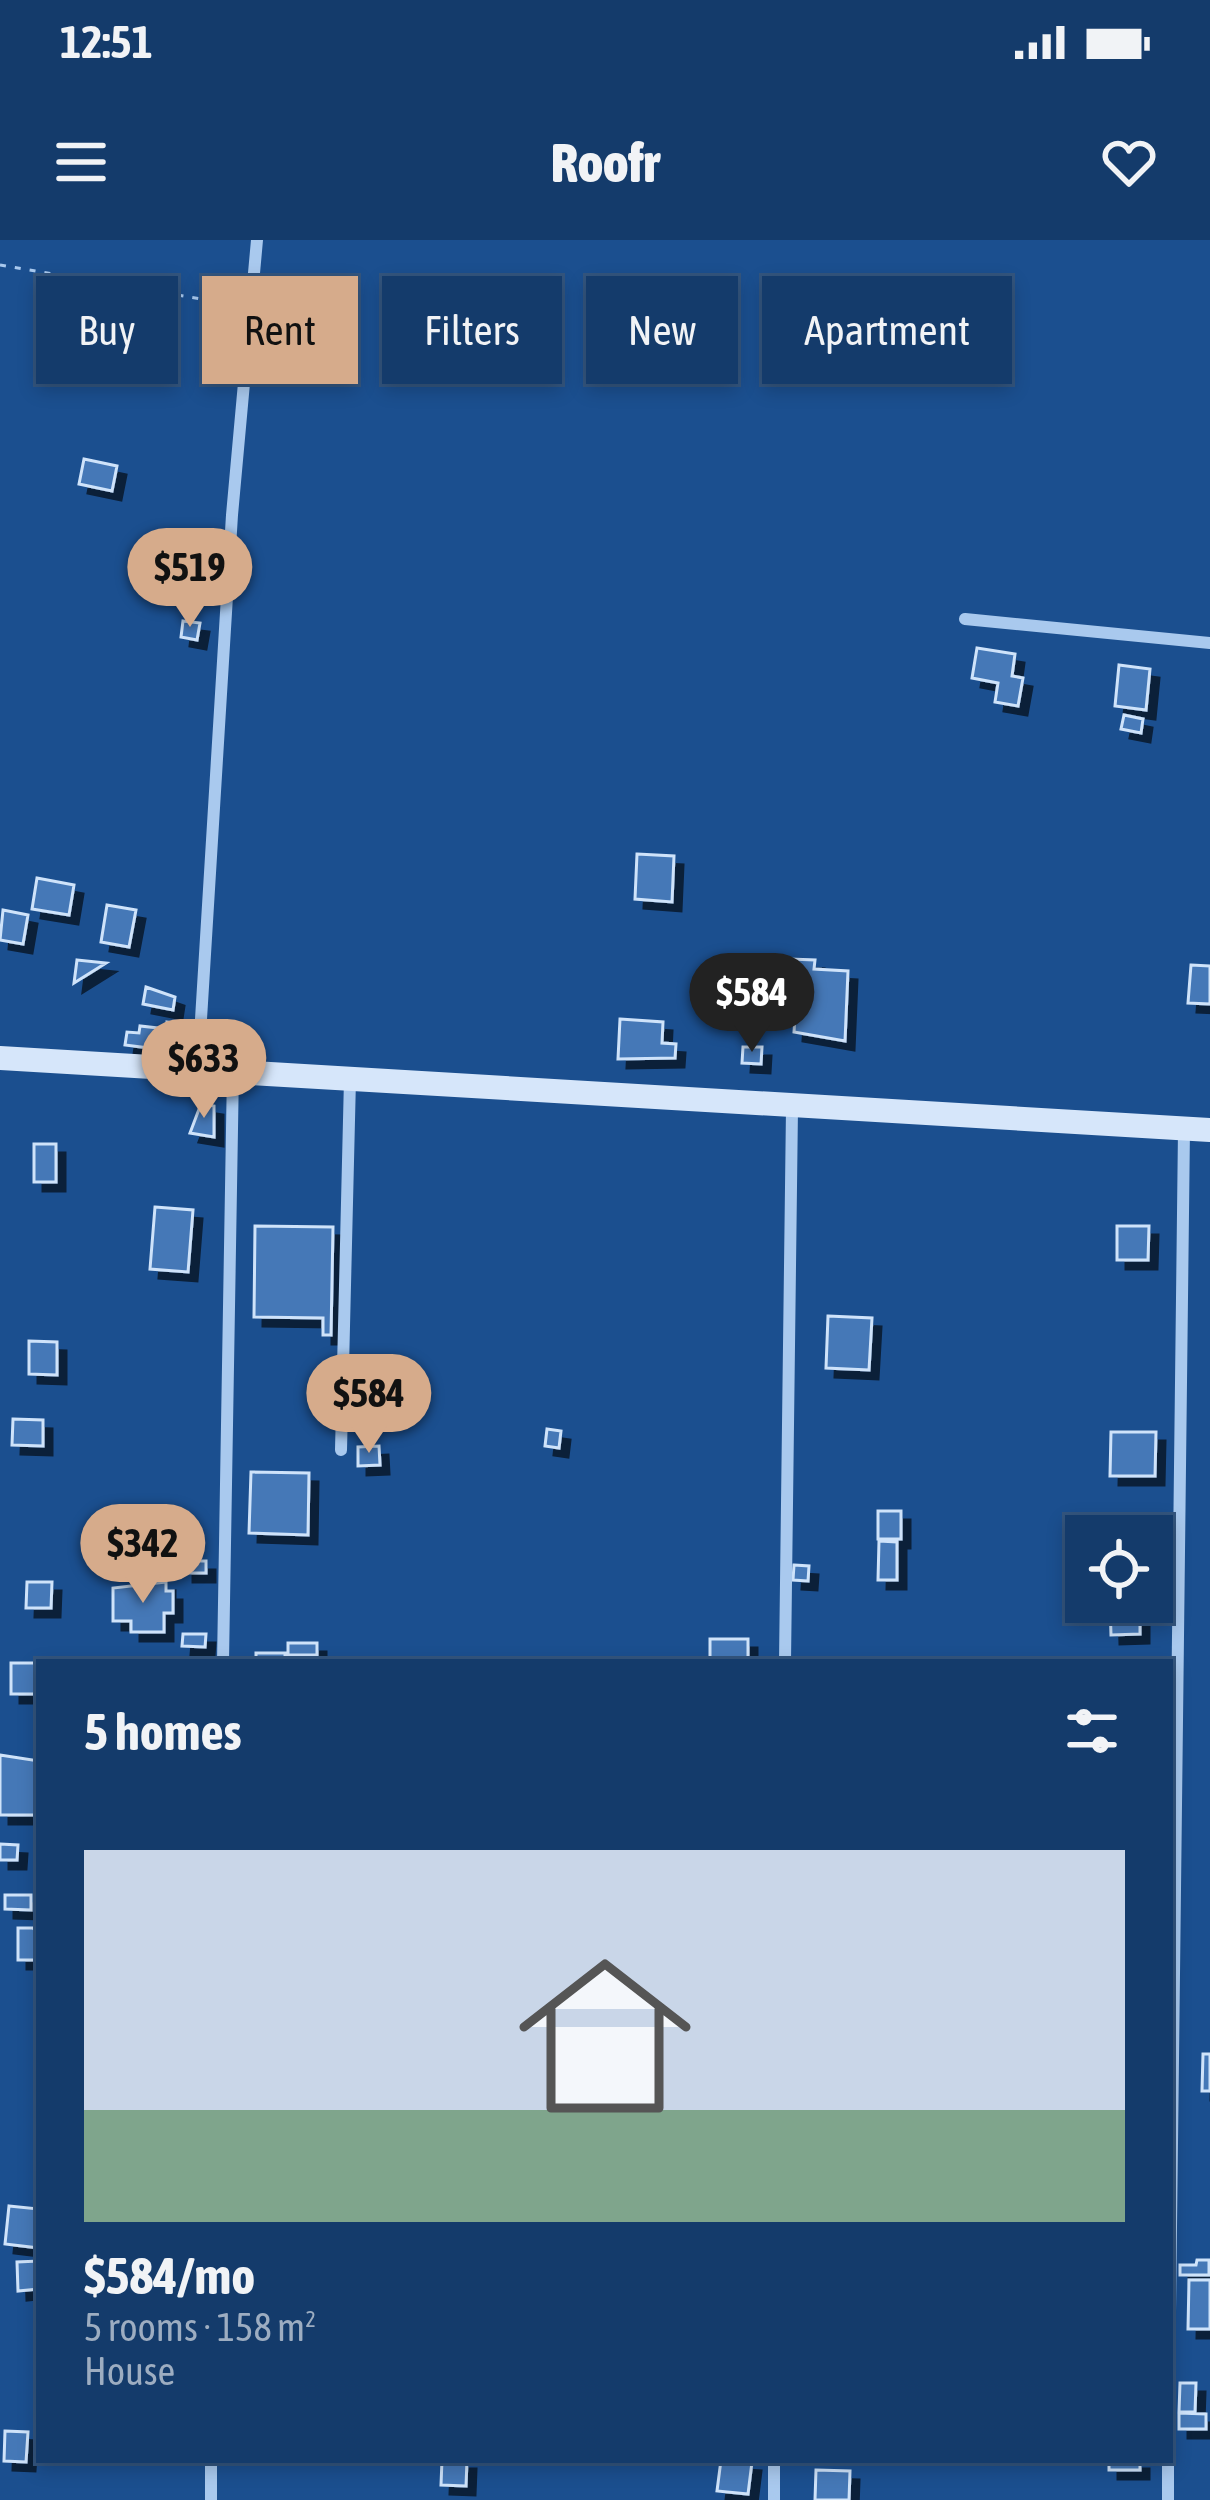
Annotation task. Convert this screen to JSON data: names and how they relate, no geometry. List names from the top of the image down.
{
  "page": {
    "status": "12:51",
    "header": "Roofr",
    "chip": [
      "Buy",
      "Rent",
      "Filters",
      "New",
      "Apartment"
    ],
    "price": [
      "$519",
      "$584",
      "$633",
      "$584",
      "$342"
    ],
    "heading": "5 homes",
    "list": [
      {
        "name": "$584/mo",
        "note": "5 rooms · 158 m² · House"
      }
    ]
  }
}
